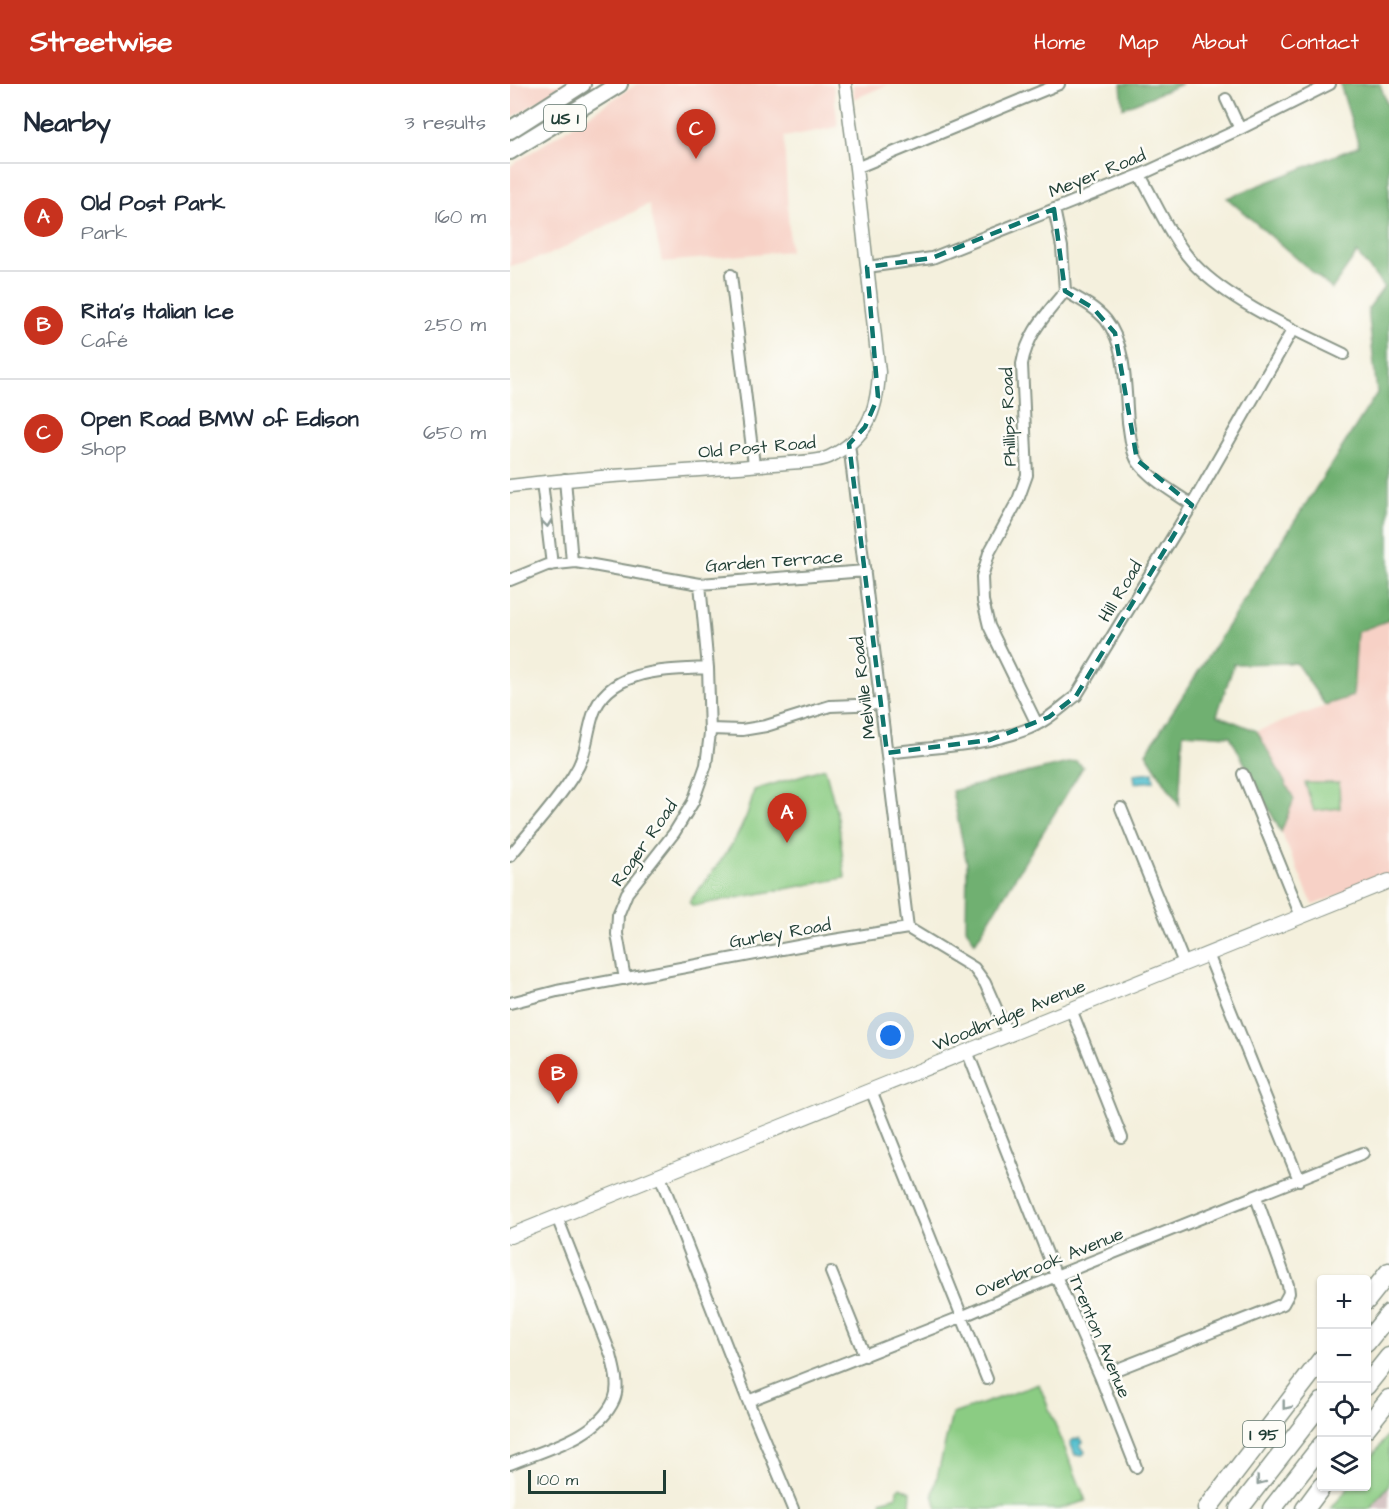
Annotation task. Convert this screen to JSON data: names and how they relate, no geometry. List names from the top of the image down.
{
  "streets": {
    "highway": ["US 1", "I 95"],
    "main road": ["Woodbridge Avenue"],
    "street": [
      "Meyer Road",
      "Phillips Road",
      "Old Post Road",
      "Garden Terrace",
      "Hill Road",
      "Melville Road",
      "Roger Road",
      "Gurley Road",
      "Overbrook Avenue",
      "Trenton Avenue"
    ]
  },
  "crossings": [
    ["Meyer Road", "Old Post Road"],
    ["Phillips Road", "Hill Road"],
    ["Old Post Road", "Melville Road"],
    ["Garden Terrace", "Melville Road"],
    ["Garden Terrace", "Roger Road"],
    ["Hill Road", "Melville Road"],
    ["Melville Road", "Gurley Road"],
    ["Roger Road", "Gurley Road"],
    ["Woodbridge Avenue", "Trenton Avenue"],
    ["Overbrook Avenue", "Trenton Avenue"]
  ],
  "scale_bar": "100 m",
  "page": {
    "header": "Streetwise",
    "nav": [
      "Home",
      "Map",
      "About",
      "Contact"
    ],
    "heading": ["Nearby", "3 results"],
    "pins": ["C", "A", "B"],
    "list": [
      {
        "mark": "A",
        "name": "Old Post Park",
        "note": "Park",
        "value": "160 m"
      },
      {
        "mark": "B",
        "name": "Rita's Italian Ice",
        "note": "Café",
        "value": "250 m"
      },
      {
        "mark": "C",
        "name": "Open Road BMW of Edison",
        "note": "Shop",
        "value": "650 m"
      }
    ],
    "map_buttons": ["+", "−"],
    "scale": "100 m"
  }
}
